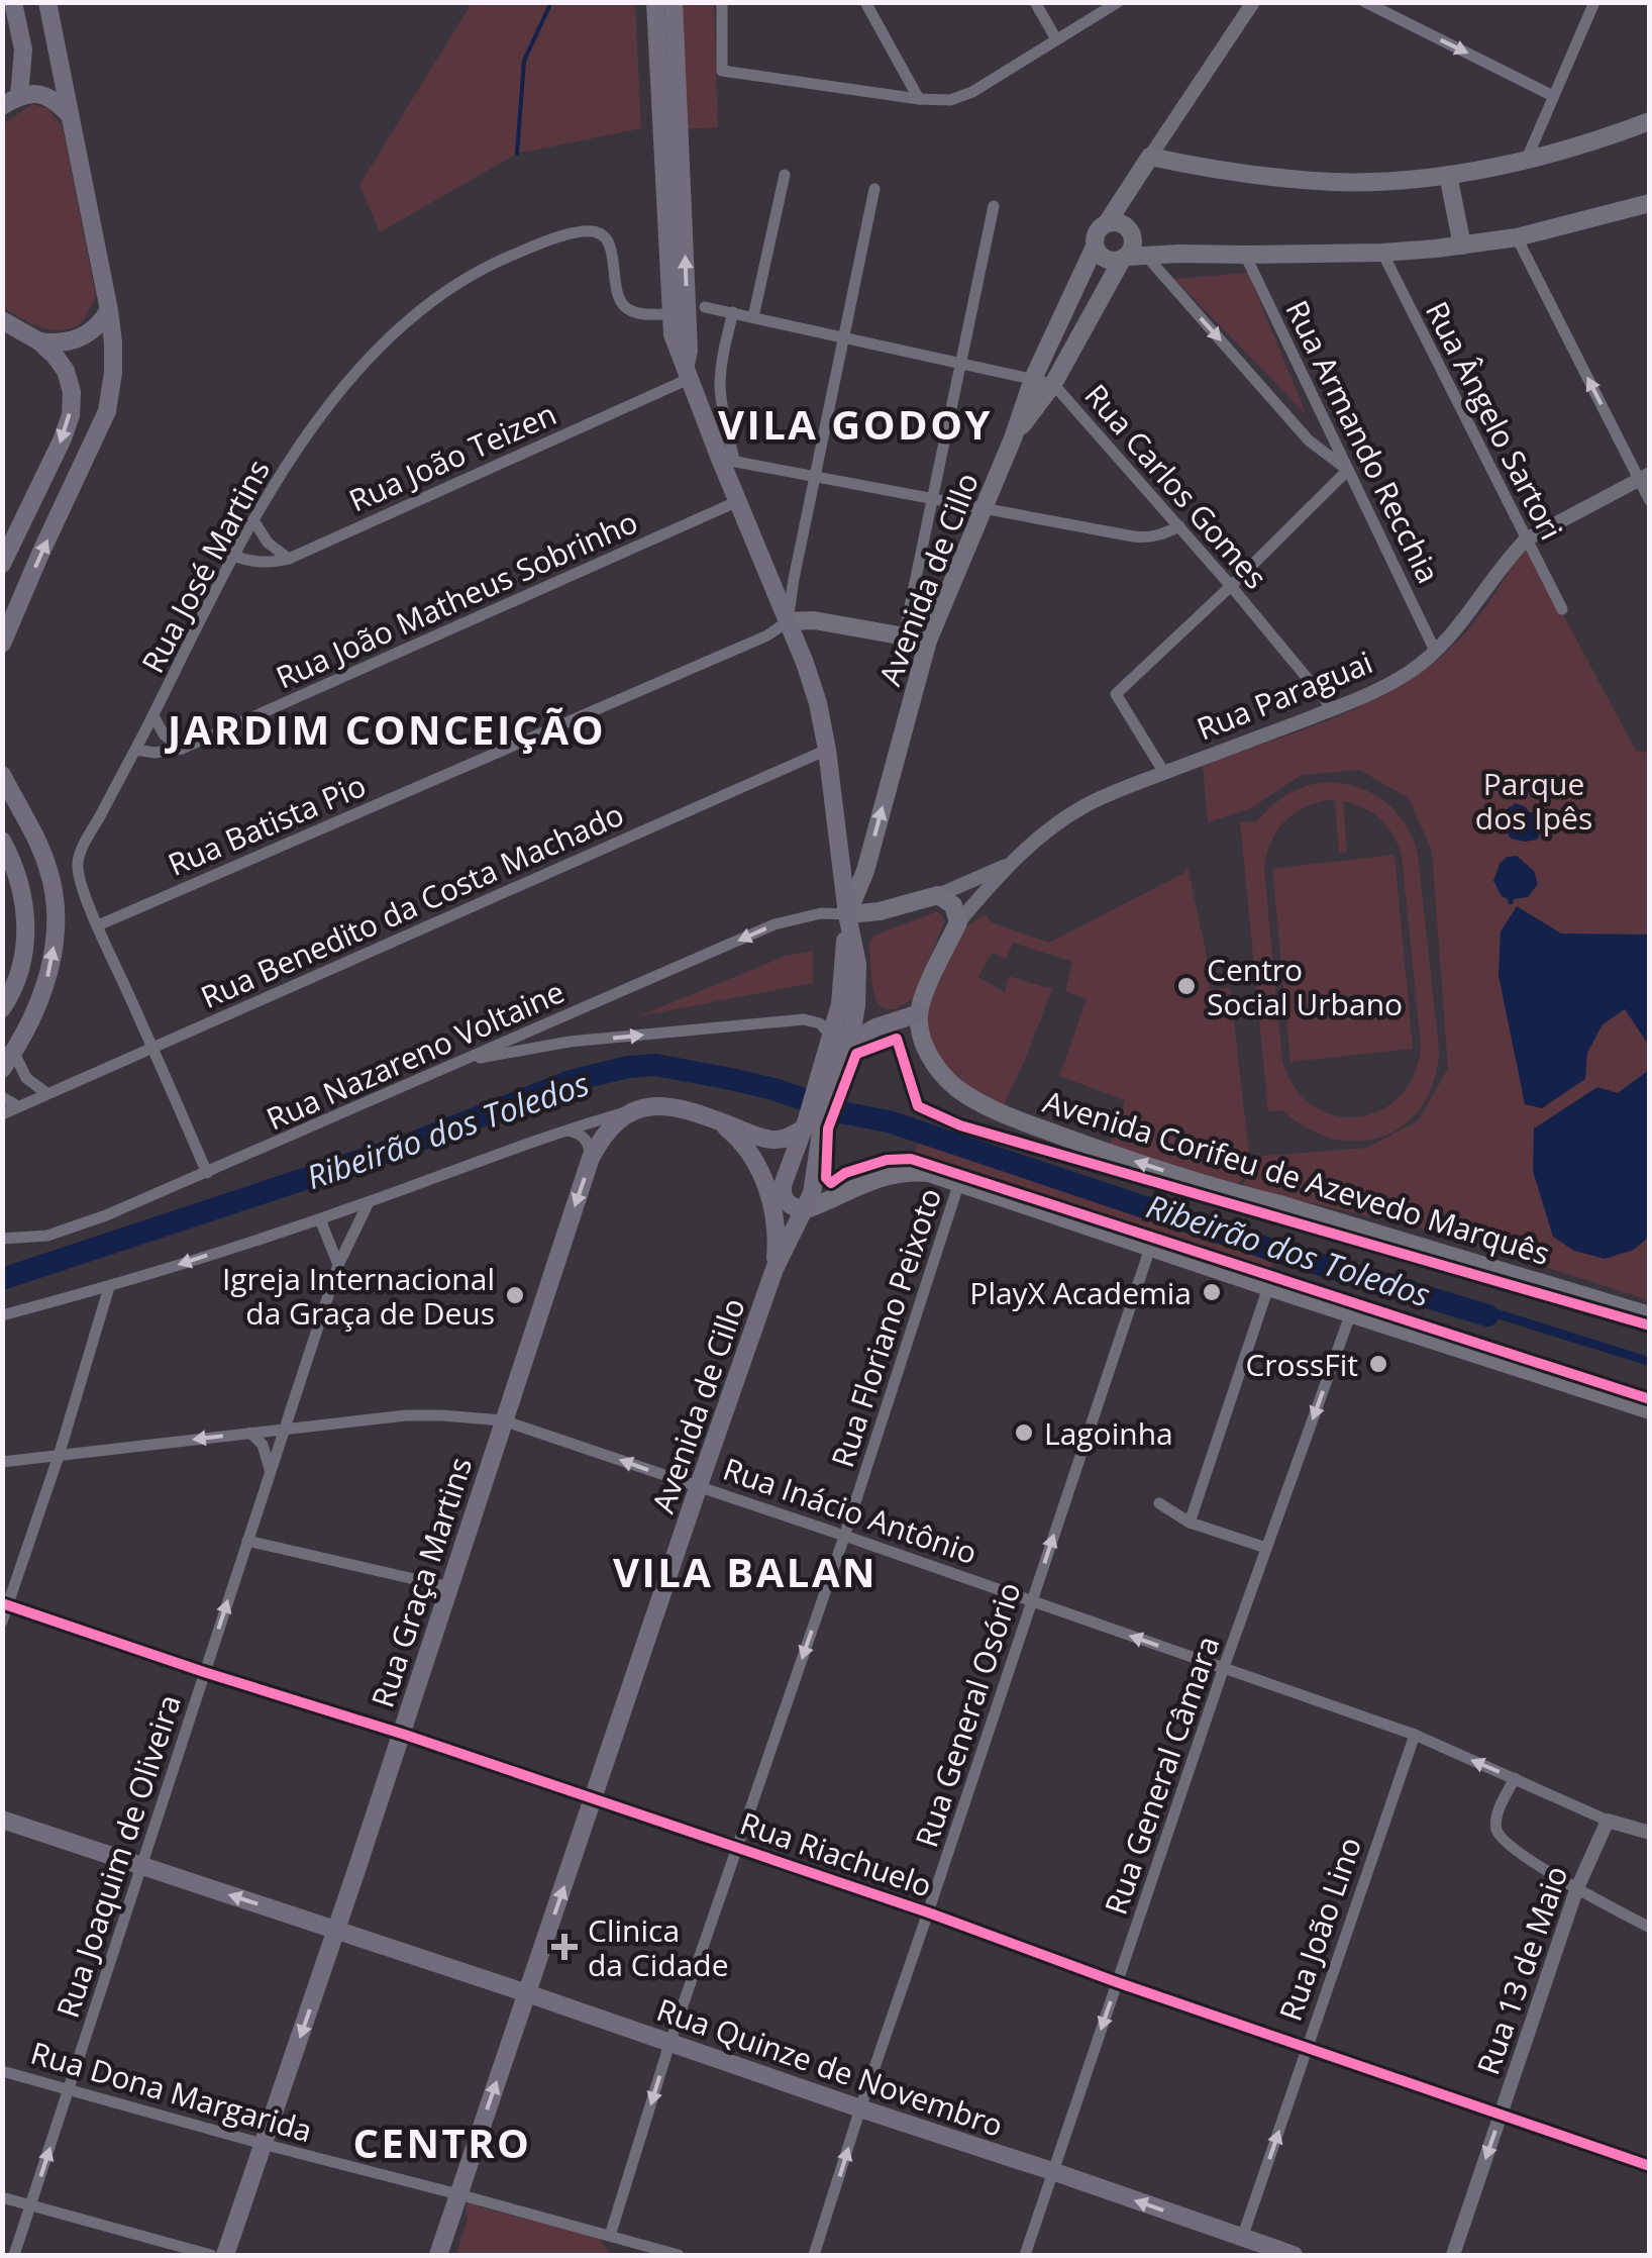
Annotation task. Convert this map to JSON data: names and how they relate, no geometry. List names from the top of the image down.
{
  "streets": {
    "main road": [
      "Avenida de Cillo",
      "Rua Paraguai",
      "Avenida Corifeu de Azevedo Marquês",
      "Rua Graça Martins",
      "Rua Quinze de Novembro"
    ],
    "street": [
      "Rua Ângelo Sartori",
      "Rua Armando Recchia",
      "Rua João Teizen",
      "Rua Carlos Gomes",
      "Rua José Martins",
      "Rua João Matheus Sobrinho",
      "Rua Batista Pio",
      "Rua Benedito da Costa Machado",
      "Rua Nazareno Voltaine",
      "Rua Floriano Peixoto",
      "Rua Inácio Antônio",
      "Rua General Osório",
      "Rua General Câmara",
      "Rua Riachuelo",
      "Rua Joaquim de Oliveira",
      "Rua João Lino",
      "Rua 13 de Maio",
      "Rua Dona Margarida"
    ]
  },
  "crossings": [
    ["Rua Ângelo Sartori", "Rua Paraguai"],
    ["Rua Armando Recchia", "Rua Paraguai"],
    ["Rua João Teizen", "Rua José Martins"],
    ["Rua Carlos Gomes", "Avenida de Cillo"],
    ["Rua Carlos Gomes", "Rua Paraguai"],
    ["Rua José Martins", "Rua João Matheus Sobrinho"],
    ["Rua José Martins", "Rua Batista Pio"],
    ["Rua José Martins", "Rua Benedito da Costa Machado"],
    ["Rua José Martins", "Rua Nazareno Voltaine"],
    ["Avenida de Cillo", "Rua Nazareno Voltaine"],
    ["Avenida de Cillo", "Rua Inácio Antônio"],
    ["Avenida de Cillo", "Rua Riachuelo"],
    ["Avenida de Cillo", "Rua Quinze de Novembro"],
    ["Avenida de Cillo", "Rua Dona Margarida"],
    ["Rua Paraguai", "Avenida Corifeu de Azevedo Marquês"],
    ["Rua Floriano Peixoto", "Rua Inácio Antônio"],
    ["Rua Floriano Peixoto", "Rua Riachuelo"],
    ["Rua Floriano Peixoto", "Rua Quinze de Novembro"],
    ["Rua Floriano Peixoto", "Rua Dona Margarida"],
    ["Rua Inácio Antônio", "Rua Graça Martins"],
    ["Rua Inácio Antônio", "Rua General Osório"],
    ["Rua Inácio Antônio", "Rua General Câmara"],
    ["Rua Inácio Antônio", "Rua Joaquim de Oliveira"],
    ["Rua Inácio Antônio", "Rua João Lino"],
    ["Rua Inácio Antônio", "Rua 13 de Maio"],
    ["Rua Graça Martins", "Rua Riachuelo"],
    ["Rua Graça Martins", "Rua Quinze de Novembro"],
    ["Rua Graça Martins", "Rua Dona Margarida"],
    ["Rua General Osório", "Rua Riachuelo"],
    ["Rua General Osório", "Rua Quinze de Novembro"],
    ["Rua General Câmara", "Rua Riachuelo"],
    ["Rua General Câmara", "Rua Quinze de Novembro"],
    ["Rua Riachuelo", "Rua Joaquim de Oliveira"],
    ["Rua Riachuelo", "Rua João Lino"],
    ["Rua Riachuelo", "Rua 13 de Maio"],
    ["Rua Joaquim de Oliveira", "Rua Quinze de Novembro"],
    ["Rua Joaquim de Oliveira", "Rua Dona Margarida"],
    ["Rua João Lino", "Rua Quinze de Novembro"]
  ],
  "one_way": [
    "Rua Floriano Peixoto",
    "Rua Inácio Antônio",
    "Rua Graça Martins",
    "Rua General Osório",
    "Rua João Lino"
  ],
  "districts": [
    "VILA GODOY",
    "JARDIM CONCEIÇÃO",
    "VILA BALAN",
    "CENTRO"
  ],
  "water": ["Ribeirão dos Toledos"],
  "parks": ["Parque dos Ipês"],
  "places": {
    "other": [
      "Centro Social Urbano",
      "PlayX Academia",
      "Igreja Internacional da Graça de Deus",
      "CrossFit",
      "Lagoinha"
    ],
    "health": ["Clinica da Cidade"]
  }
}
